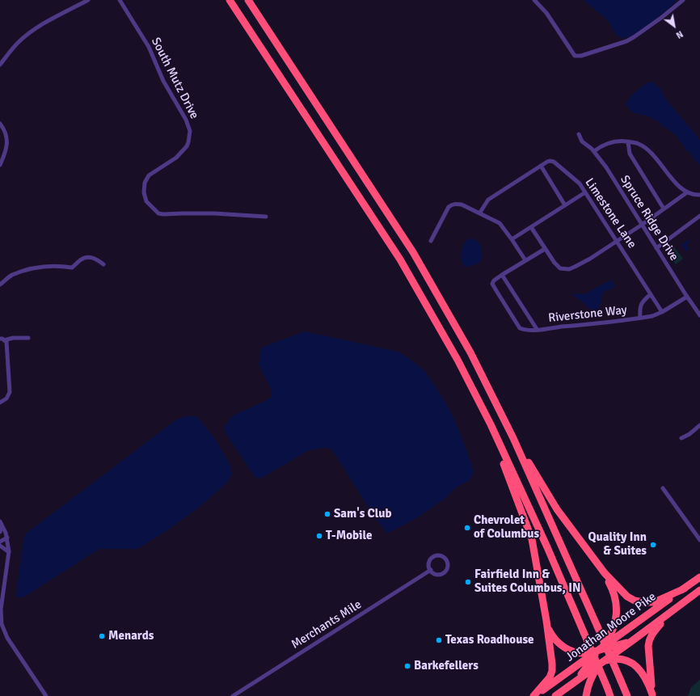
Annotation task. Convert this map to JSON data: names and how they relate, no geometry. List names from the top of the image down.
{
  "streets": {
    "highway": ["Jonathan Moore Pike"],
    "street": [
      "South Mutz Drive",
      "Limestone Lane",
      "Spruce Ridge Drive",
      "Riverstone Way",
      "Merchants Mile"
    ]
  },
  "crossings": [
    ["Limestone Lane", "Riverstone Way"],
    ["Spruce Ridge Drive", "Riverstone Way"]
  ],
  "places": [
    "Sam's Club",
    "Chevrolet of Columbus",
    "T-Mobile",
    "Quality Inn & Suites",
    "Fairfield Inn & Suites Columbus, IN",
    "Menards",
    "Texas Roadhouse",
    "Barkefellers"
  ],
  "north": "bottom right"
}
